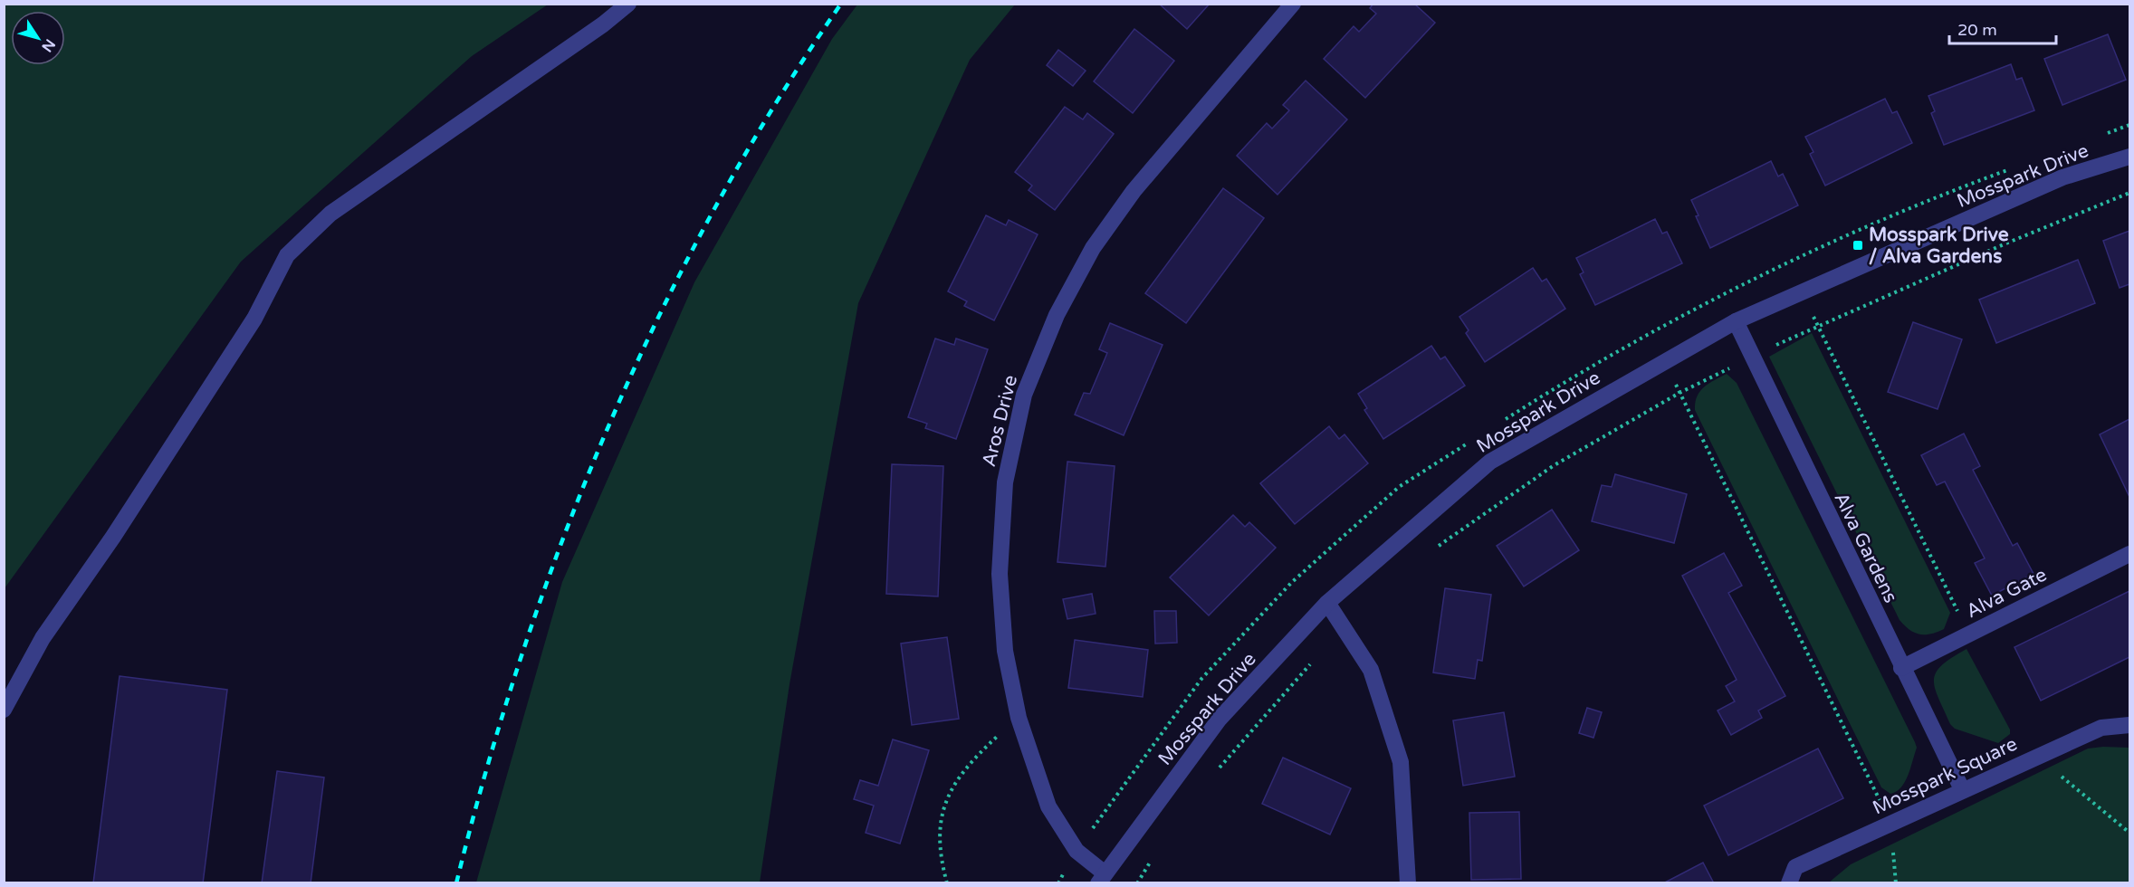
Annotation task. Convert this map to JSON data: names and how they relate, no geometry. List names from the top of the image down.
{
  "streets": {
    "street": [
      "Mosspark Drive",
      "Aros Drive",
      "Alva Gardens",
      "Alva Gate",
      "Mosspark Square"
    ]
  },
  "crossings": [
    ["Mosspark Drive", "Aros Drive"],
    ["Mosspark Drive", "Alva Gardens"],
    ["Alva Gardens", "Alva Gate"],
    ["Alva Gardens", "Mosspark Square"]
  ],
  "places": {
    "transit": ["Mosspark Drive / Alva Gardens"]
  },
  "scale_bar": "20 m",
  "north": "bottom right"
}
